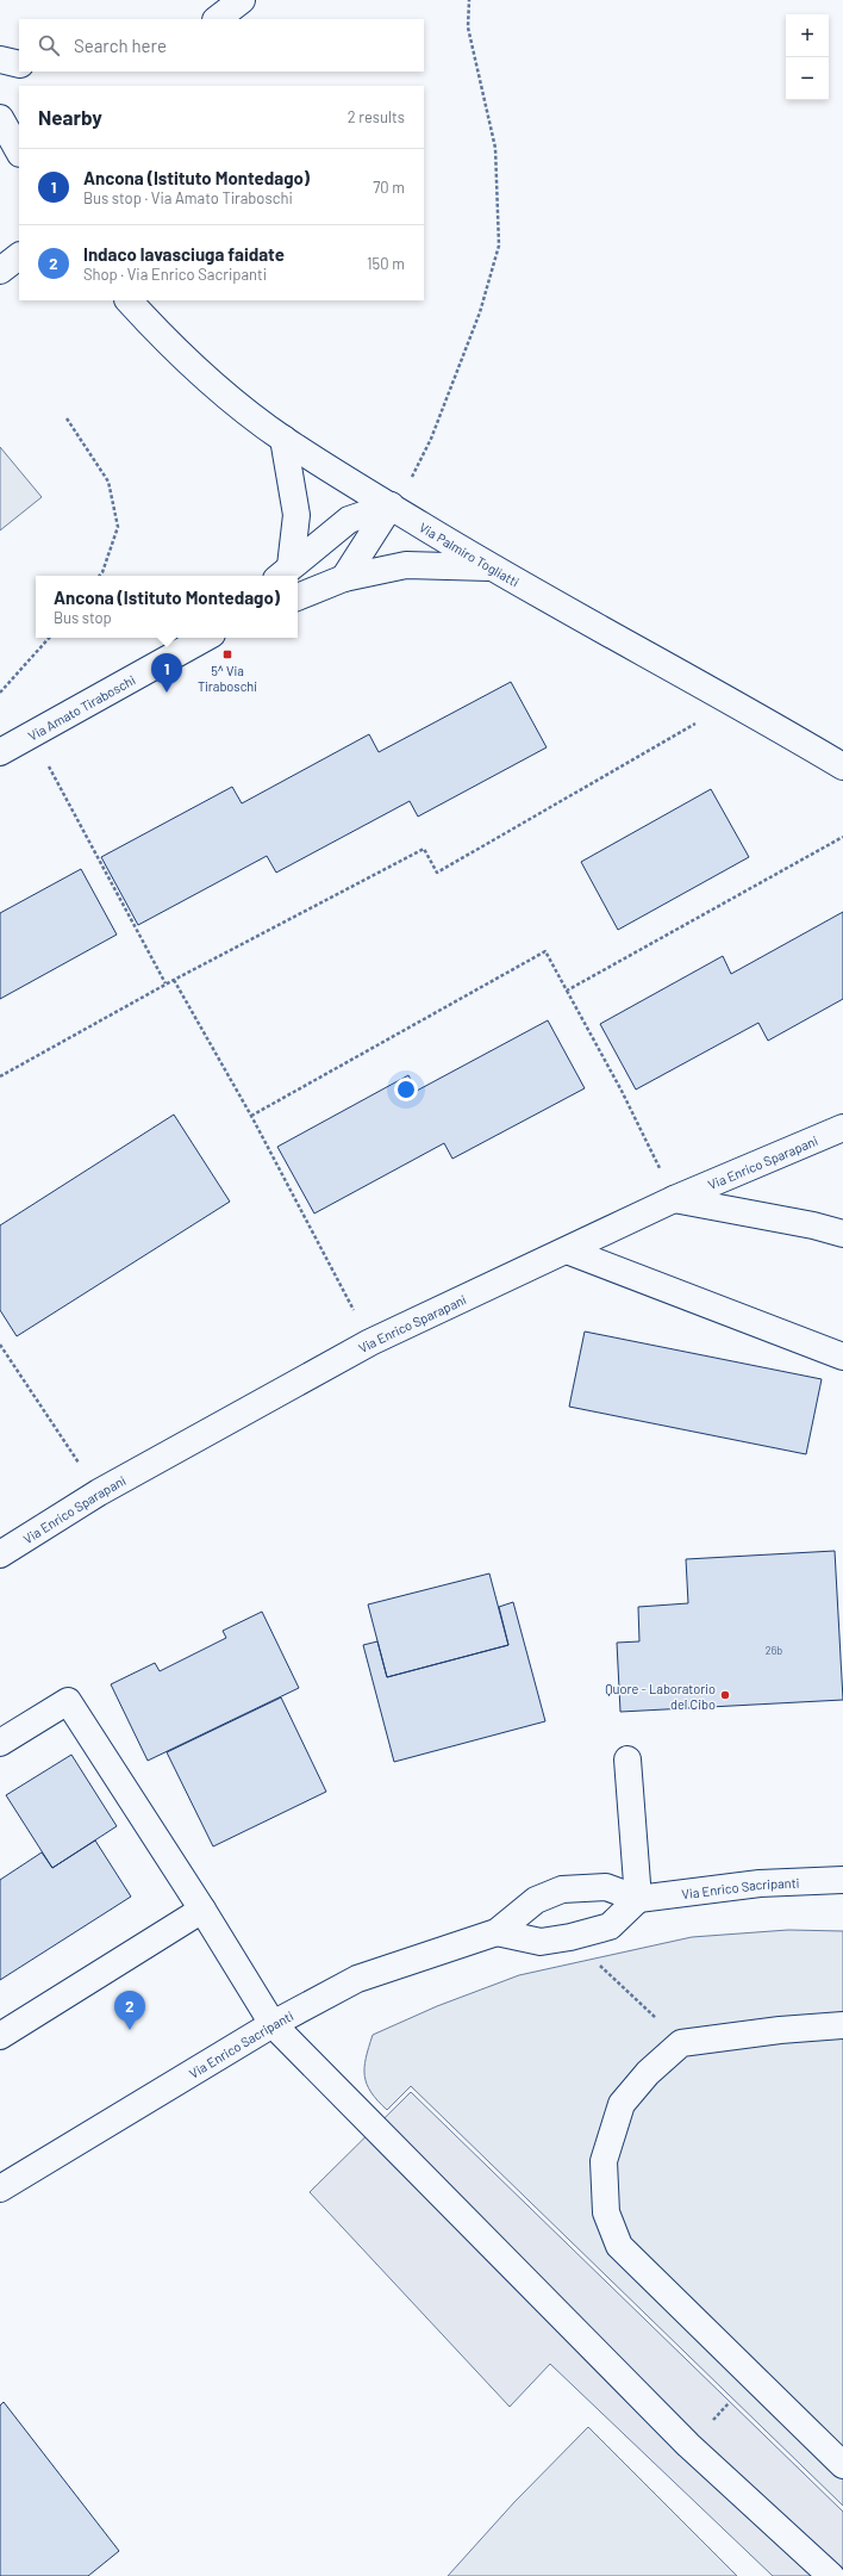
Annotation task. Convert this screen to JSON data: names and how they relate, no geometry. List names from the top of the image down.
{
  "streets": {
    "street": [
      "Via Palmiro Togliatti",
      "Via Amato Tiraboschi",
      "Via Enrico Sparapani",
      "Via Enrico Sacripanti"
    ]
  },
  "places": {
    "transit": ["5^ Via Tiraboschi"],
    "other": ["Quore - Laboratorio del Cibo"]
  },
  "house_numbers": ["26b"],
  "page": {
    "map_buttons": ["+", "−"],
    "search": "Search here",
    "heading": ["Nearby", "2 results"],
    "list": [
      {
        "mark": "1",
        "name": "Ancona (Istituto Montedago)",
        "note": "Bus stop · Via Amato Tiraboschi",
        "value": "70 m"
      },
      {
        "mark": "2",
        "name": "Indaco lavasciuga faidate",
        "note": "Shop · Via Enrico Sacripanti",
        "value": "150 m"
      }
    ],
    "popup": ["Ancona (Istituto Montedago)", "Bus stop"],
    "pins": ["1", "2"]
  }
}
